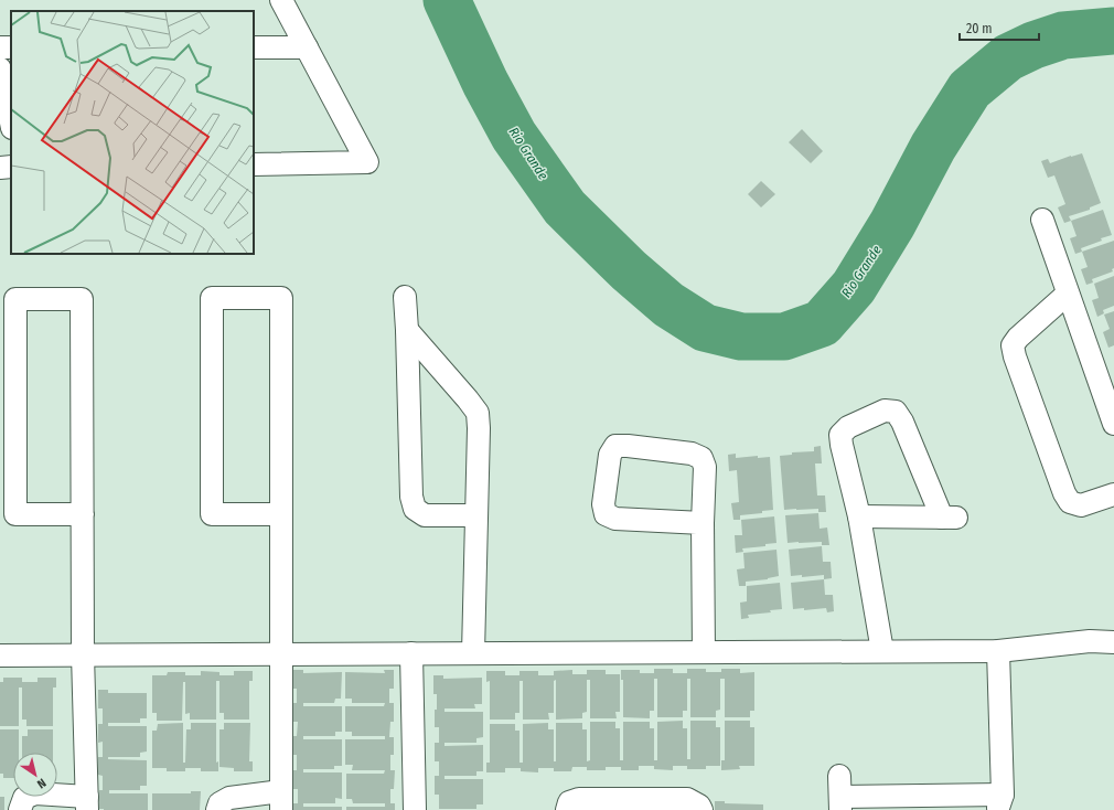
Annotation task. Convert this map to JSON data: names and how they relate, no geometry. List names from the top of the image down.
{
  "water": ["Rio Grande"],
  "scale_bar": "20 m",
  "north": "bottom right"
}
